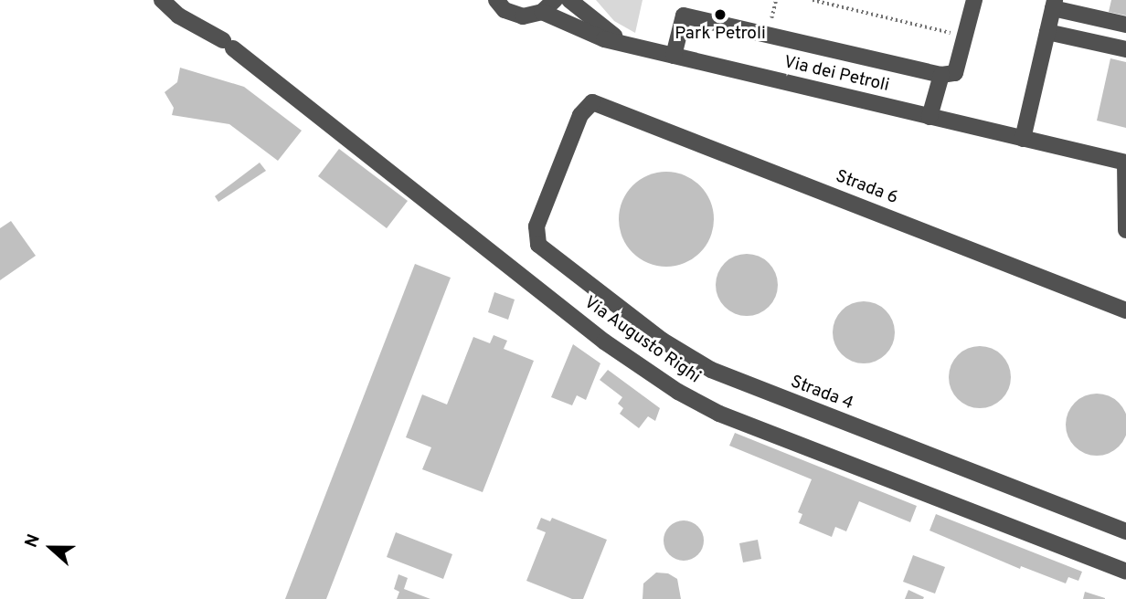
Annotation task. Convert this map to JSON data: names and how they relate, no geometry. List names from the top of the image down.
{
  "streets": {
    "street": [
      "Via dei Petroli",
      "Strada 6",
      "Via Augusto Righi",
      "Strada 4"
    ]
  },
  "crossings": [
    ["Strada 6", "Strada 4"]
  ],
  "places": ["Park Petroli"],
  "north": "left"
}
